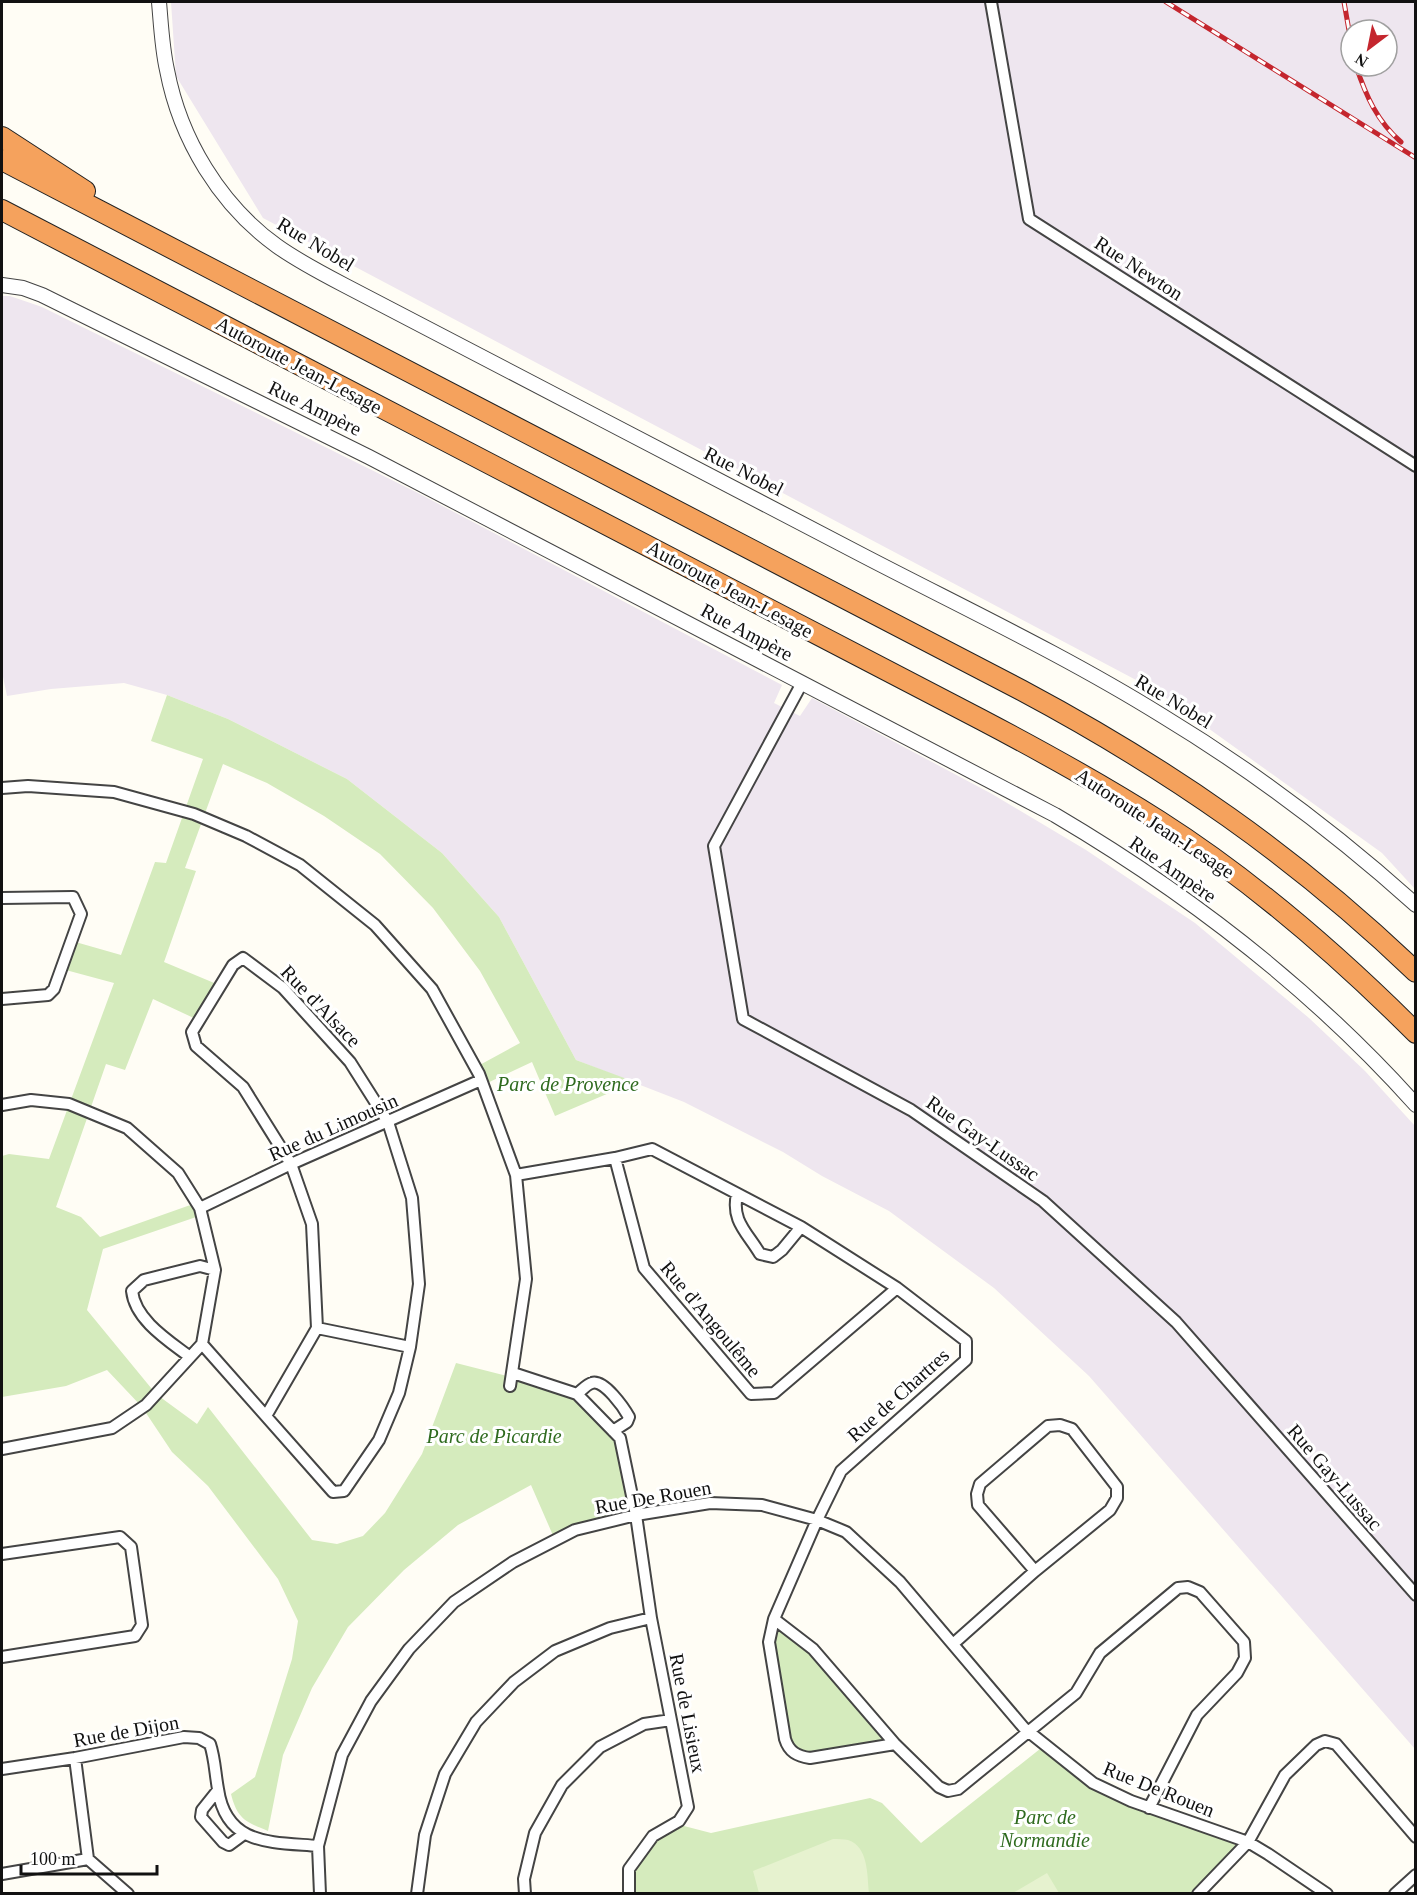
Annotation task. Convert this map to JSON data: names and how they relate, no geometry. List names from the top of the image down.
{
  "streets": {
    "highway": ["Autoroute Jean-Lesage"],
    "street": [
      "Rue Nobel",
      "Rue Newton",
      "Rue Ampère",
      "Rue d'Alsace",
      "Rue du Limousin",
      "Rue Gay-Lussac",
      "Rue d'Angoulême",
      "Rue de Chartres",
      "Rue De Rouen",
      "Rue de Lisieux",
      "Rue de Dijon"
    ]
  },
  "crossings": [
    ["Rue Ampère", "Rue Gay-Lussac"],
    ["Rue d'Alsace", "Rue du Limousin"],
    ["Rue d'Angoulême", "Rue de Chartres"],
    ["Rue de Chartres", "Rue De Rouen"],
    ["Rue De Rouen", "Rue de Lisieux"]
  ],
  "parks": ["Parc de Provence", "Parc de Picardie", "Parc de Normandie"],
  "scale_bar": "100 m",
  "north": "bottom left"
}
